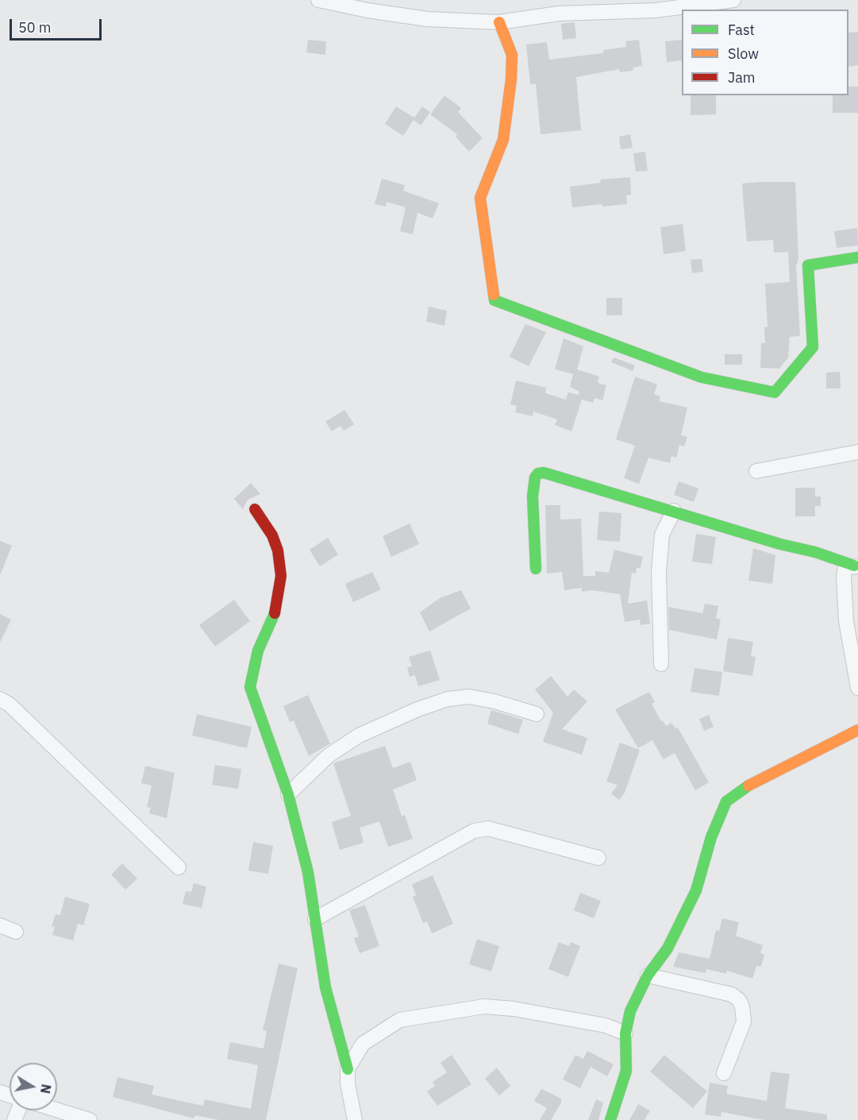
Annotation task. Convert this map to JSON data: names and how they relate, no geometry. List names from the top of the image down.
{
  "legend": ["Fast", "Slow", "Jam"],
  "scale_bar": "50 m",
  "north": "right"
}
